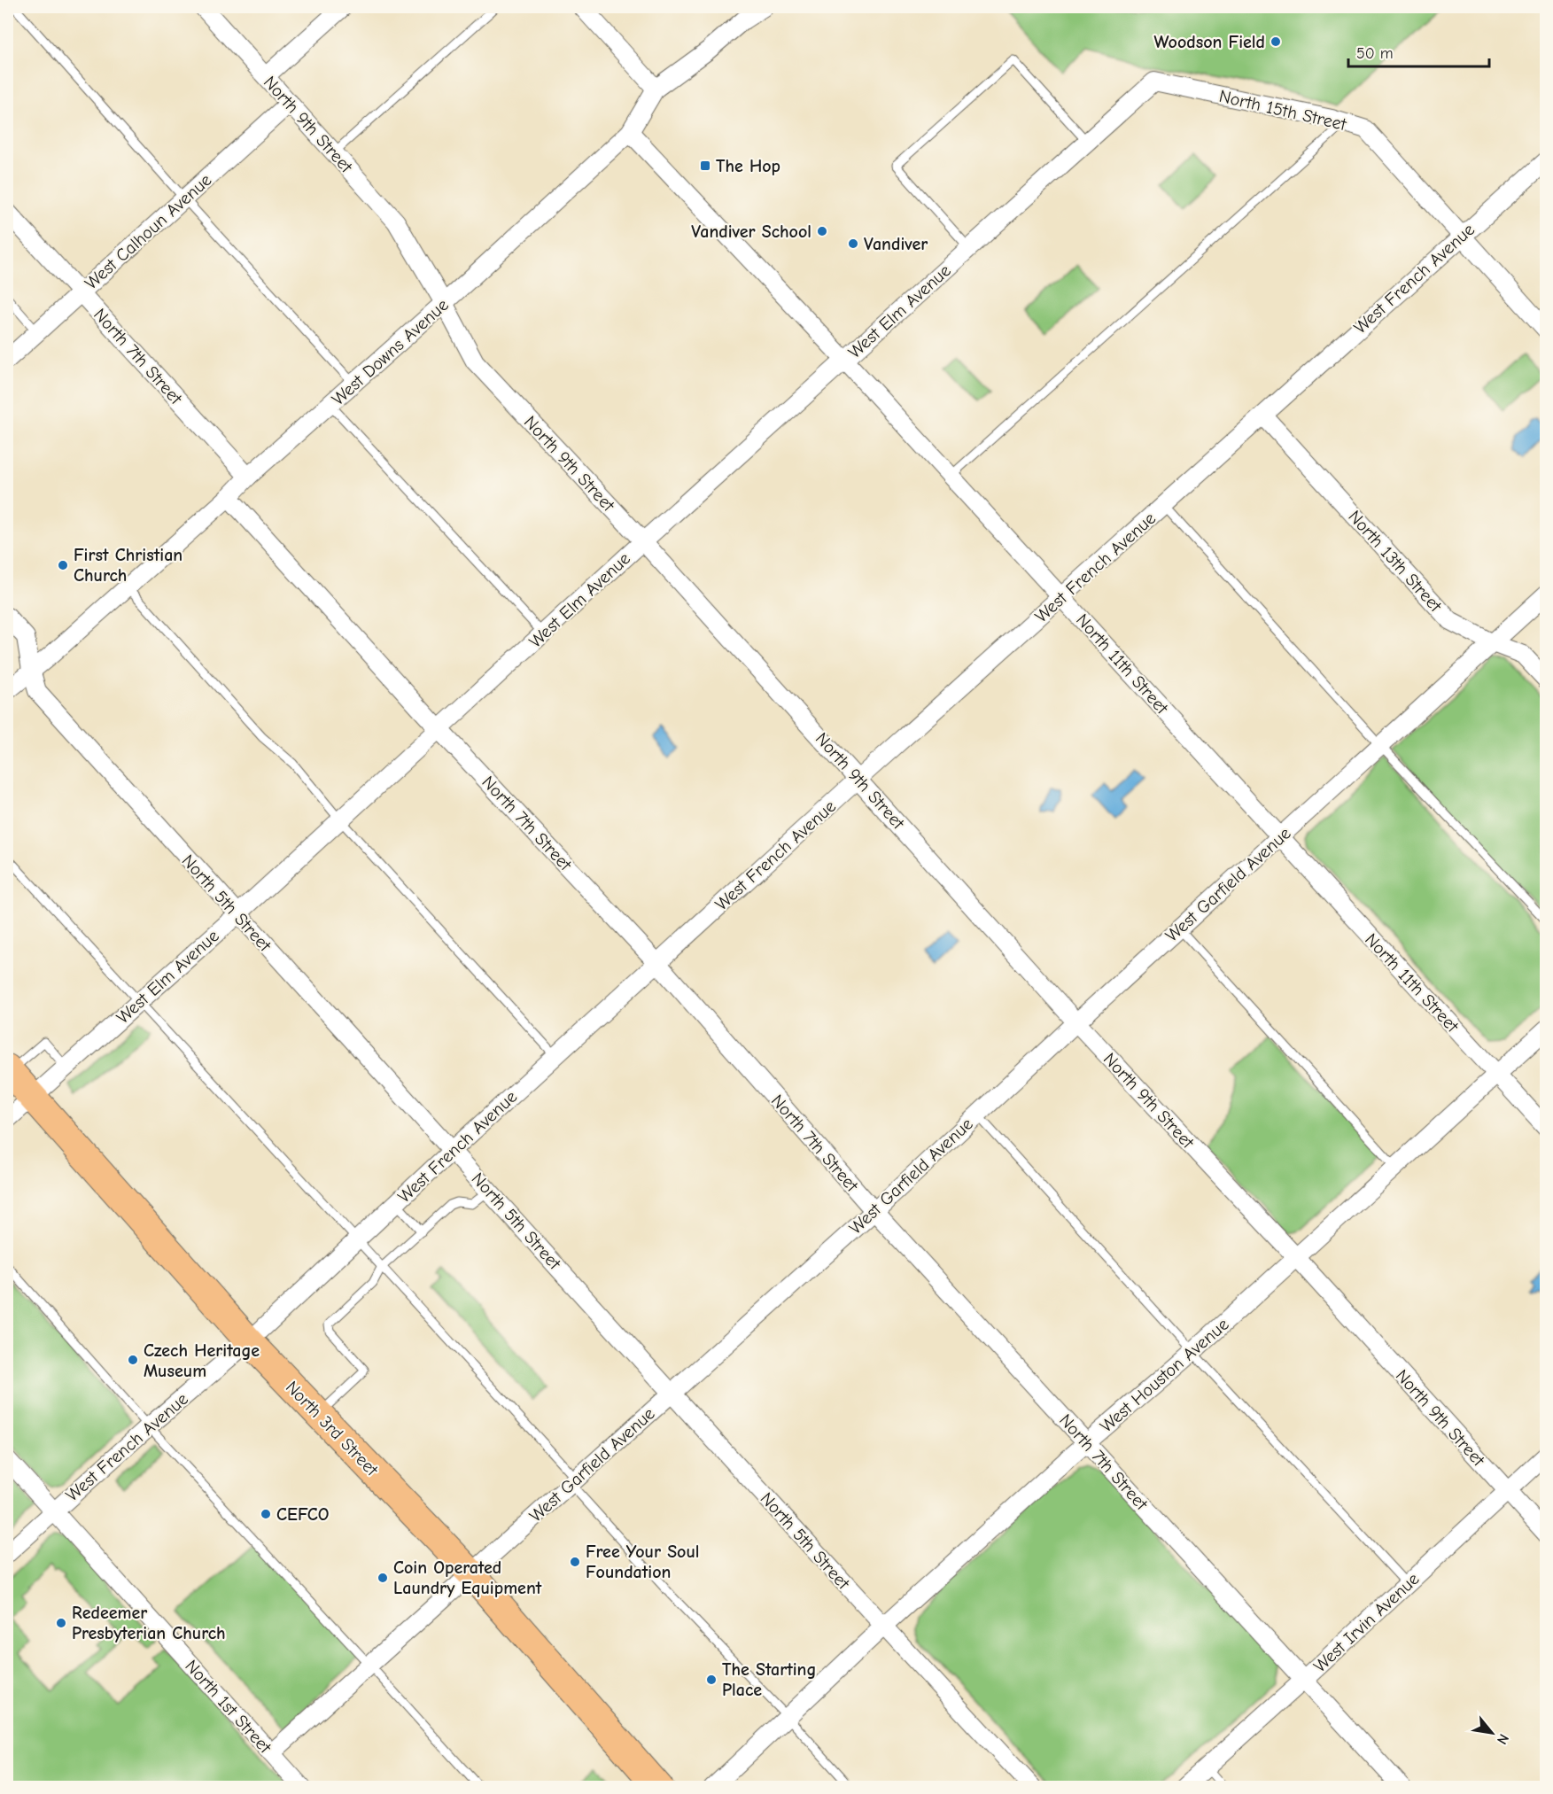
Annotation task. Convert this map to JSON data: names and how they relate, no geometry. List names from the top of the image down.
{
  "streets": {
    "main road": ["North 3rd Street"],
    "street": [
      "North 15th Street",
      "North 9th Street",
      "West Calhoun Avenue",
      "West French Avenue",
      "West Elm Avenue",
      "West Downs Avenue",
      "North 7th Street",
      "North 13th Street",
      "North 11th Street",
      "West Garfield Avenue",
      "North 5th Street",
      "West Houston Avenue",
      "West Irvin Avenue",
      "North 1st Street"
    ]
  },
  "crossings": [
    ["North 15th Street", "West French Avenue"],
    ["North 15th Street", "West Elm Avenue"],
    ["North 9th Street", "West Calhoun Avenue"],
    ["North 9th Street", "West French Avenue"],
    ["North 9th Street", "West Elm Avenue"],
    ["North 9th Street", "West Downs Avenue"],
    ["North 9th Street", "West Garfield Avenue"],
    ["North 9th Street", "West Houston Avenue"],
    ["North 9th Street", "West Irvin Avenue"],
    ["West Calhoun Avenue", "North 7th Street"],
    ["West French Avenue", "North 7th Street"],
    ["West French Avenue", "North 13th Street"],
    ["West French Avenue", "North 11th Street"],
    ["West French Avenue", "North 5th Street"],
    ["West French Avenue", "North 3rd Street"],
    ["West French Avenue", "North 1st Street"],
    ["West Elm Avenue", "North 7th Street"],
    ["West Elm Avenue", "North 11th Street"],
    ["West Elm Avenue", "North 5th Street"],
    ["West Elm Avenue", "North 3rd Street"],
    ["West Downs Avenue", "North 7th Street"],
    ["West Downs Avenue", "North 11th Street"],
    ["West Downs Avenue", "North 5th Street"],
    ["North 7th Street", "West Garfield Avenue"],
    ["North 7th Street", "West Houston Avenue"],
    ["North 7th Street", "West Irvin Avenue"],
    ["North 13th Street", "West Garfield Avenue"],
    ["North 11th Street", "West Garfield Avenue"],
    ["North 11th Street", "West Houston Avenue"],
    ["West Garfield Avenue", "North 5th Street"],
    ["West Garfield Avenue", "North 3rd Street"],
    ["West Garfield Avenue", "North 1st Street"],
    ["North 5th Street", "West Houston Avenue"]
  ],
  "places": {
    "other": [
      "Woodson Field",
      "Vandiver School",
      "Vandiver",
      "First Christian Church",
      "Czech Heritage Museum",
      "CEFCO",
      "Free Your Soul Foundation",
      "Coin Operated Laundry Equipment",
      "Redeemer Presbyterian Church",
      "The Starting Place"
    ],
    "transit": ["The Hop"]
  },
  "scale_bar": "50 m",
  "north": "bottom right"
}
